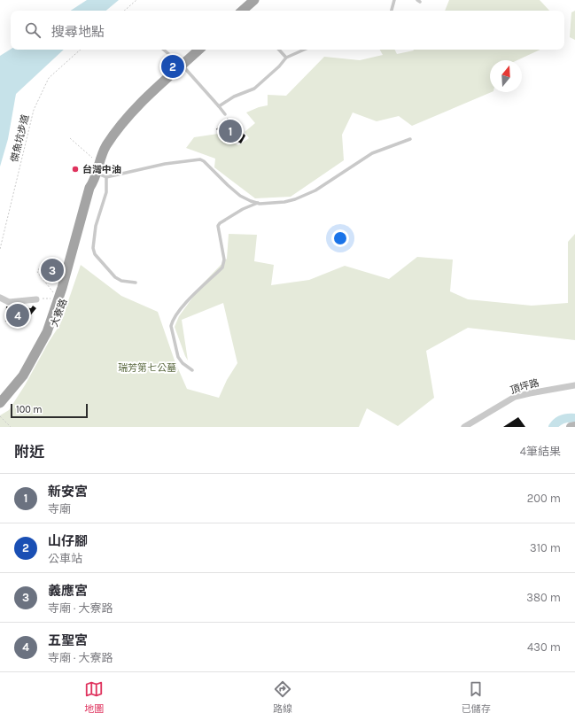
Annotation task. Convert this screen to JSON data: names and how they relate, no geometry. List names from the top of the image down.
{
  "streets": {
    "main road": ["大寮路"],
    "street": ["頂坪路"],
    "path": ["傑魚坑步道"]
  },
  "parks": ["瑞芳第七公墓"],
  "places": ["台灣中油"],
  "scale_bar": "100 m",
  "north": "top",
  "page": {
    "search": "搜尋地點",
    "pins": [
      "2",
      "1",
      "3",
      "4"
    ],
    "scale": "100 m",
    "heading": ["附近", "4筆結果"],
    "list": [
      {
        "mark": "1",
        "name": "新安宮",
        "note": "寺廟",
        "value": "200 m"
      },
      {
        "mark": "2",
        "name": "山仔腳",
        "note": "公車站",
        "value": "310 m"
      },
      {
        "mark": "3",
        "name": "義應宮",
        "note": "寺廟 · 大寮路",
        "value": "380 m"
      },
      {
        "mark": "4",
        "name": "五聖宮",
        "note": "寺廟 · 大寮路",
        "value": "430 m"
      }
    ],
    "nav": ["地圖", "路線", "已儲存"]
  }
}
